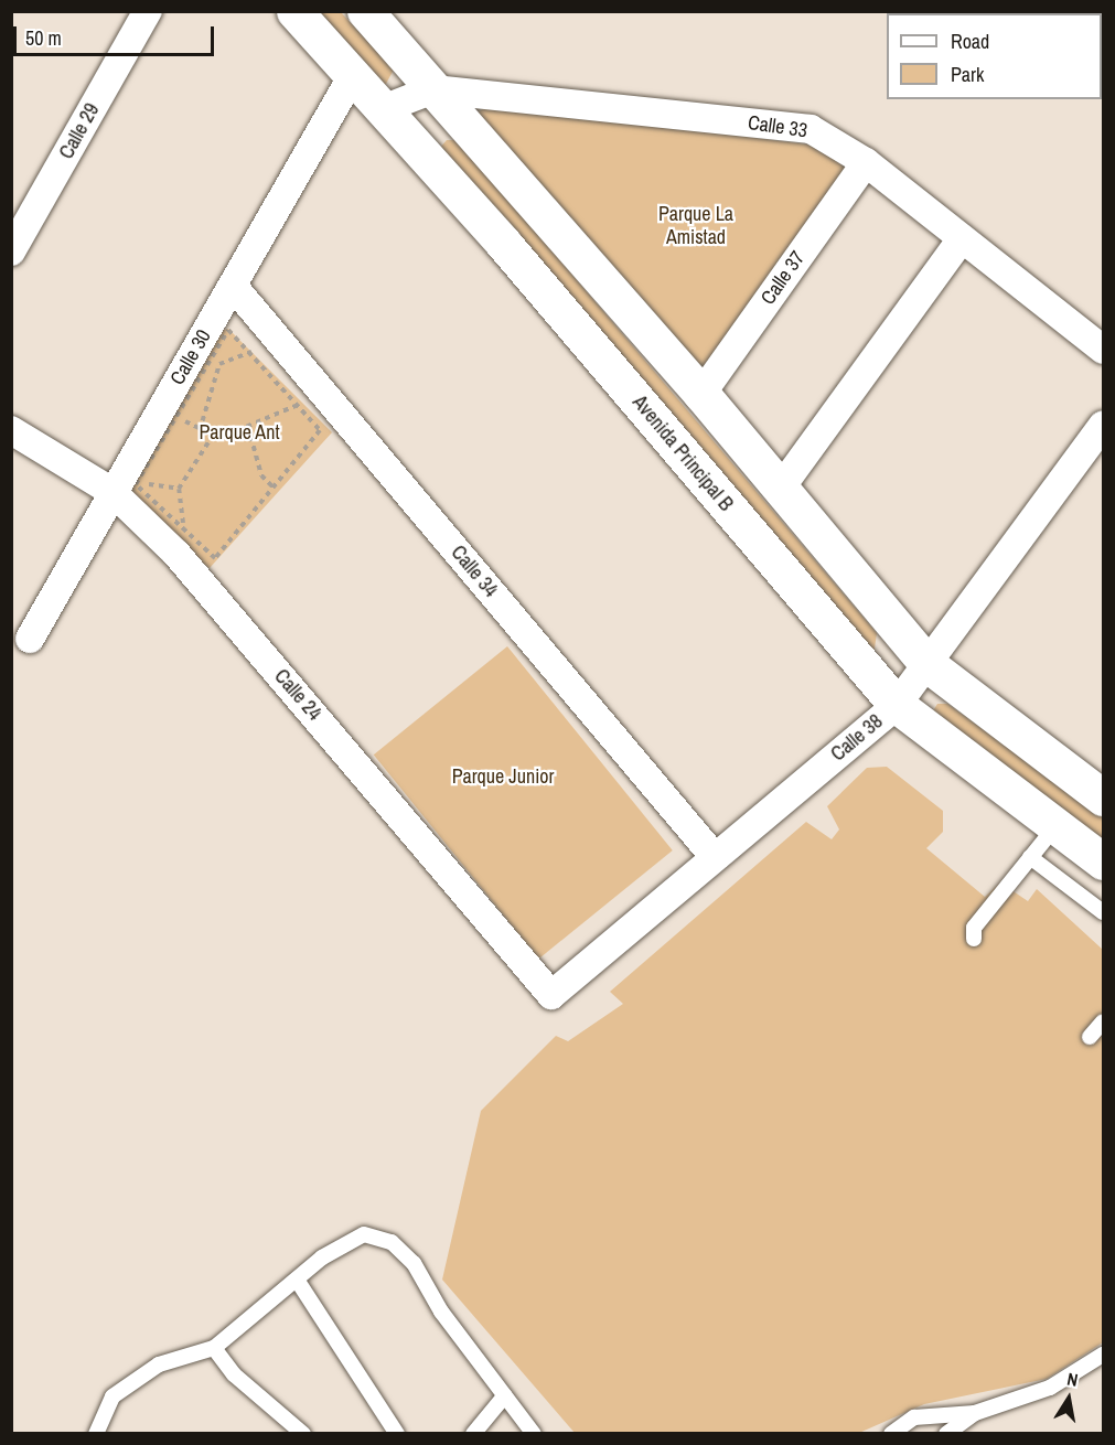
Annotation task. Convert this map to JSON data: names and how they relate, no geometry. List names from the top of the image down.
{
  "streets": {
    "main road": ["Avenida Principal B"],
    "street": [
      "Calle 33",
      "Calle 29",
      "Calle 37",
      "Calle 30",
      "Calle 34",
      "Calle 24",
      "Calle 38"
    ]
  },
  "crossings": [
    ["Calle 33", "Calle 37"],
    ["Calle 33", "Avenida Principal B"],
    ["Calle 30", "Avenida Principal B"],
    ["Calle 30", "Calle 34"],
    ["Calle 30", "Calle 24"],
    ["Avenida Principal B", "Calle 38"],
    ["Calle 34", "Calle 38"],
    ["Calle 24", "Calle 38"]
  ],
  "parks": ["Parque La Amistad", "Parque Ant", "Parque Junior"],
  "legend": ["Road", "Park"],
  "scale_bar": "50 m",
  "north": "top"
}
